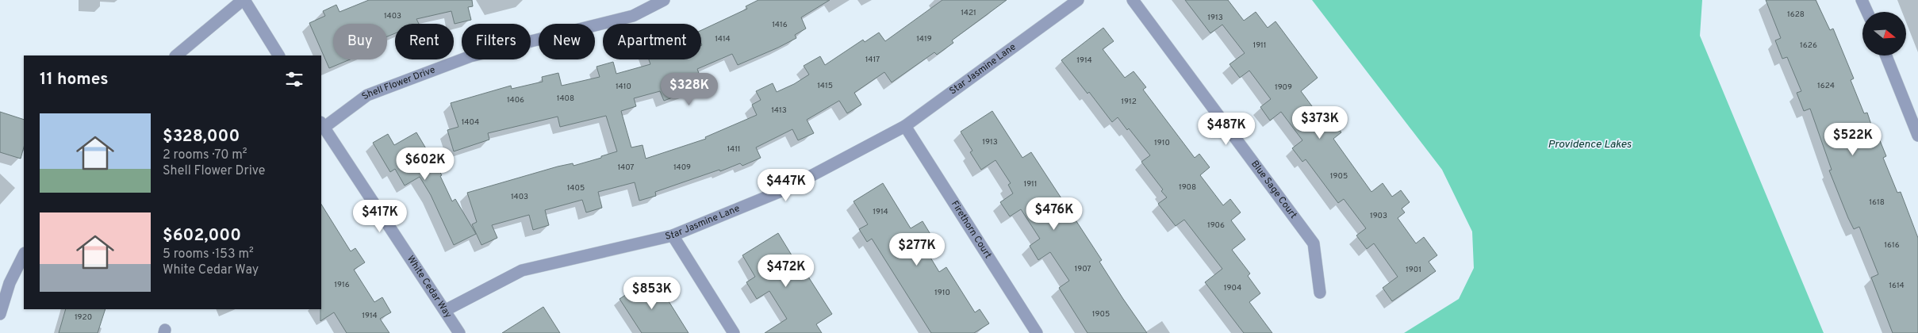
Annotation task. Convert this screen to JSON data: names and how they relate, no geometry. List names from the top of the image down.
{
  "streets": {
    "street": [
      "Star Jasmine Lane",
      "Shell Flower Drive",
      "Blue Sage Court",
      "Firethorn Court",
      "White Cedar Way"
    ]
  },
  "crossings": [
    ["Star Jasmine Lane", "Firethorn Court"],
    ["Star Jasmine Lane", "White Cedar Way"],
    ["Shell Flower Drive", "White Cedar Way"]
  ],
  "water": ["Providence Lakes"],
  "house_numbers": [
    "1421",
    "1628",
    "1403",
    "1913",
    "1416",
    "1414",
    "1419",
    "1911",
    "1626",
    "1417",
    "1914",
    "1415",
    "1624",
    "1410",
    "1909",
    "1408",
    "1406",
    "1912",
    "1413",
    "1404",
    "1913",
    "1910",
    "1411",
    "1407",
    "1409",
    "1905",
    "1911",
    "1908",
    "1405",
    "1403",
    "1618",
    "1914",
    "1903",
    "1906",
    "1616",
    "1907",
    "1901",
    "1916",
    "1614",
    "1904",
    "1910",
    "1905",
    "1914",
    "1920"
  ],
  "north": "right",
  "page": {
    "chip": [
      "Buy",
      "Rent",
      "Filters",
      "New",
      "Apartment"
    ],
    "heading": "11 homes",
    "price": [
      "$328K",
      "$373K",
      "$487K",
      "$522K",
      "$602K",
      "$447K",
      "$476K",
      "$417K",
      "$277K",
      "$472K",
      "$853K"
    ],
    "list": [
      {
        "name": "$328,000",
        "note": "2 rooms · 70 m² · Shell Flower Drive"
      },
      {
        "name": "$602,000",
        "note": "5 rooms · 153 m² · White Cedar Way"
      }
    ]
  }
}
